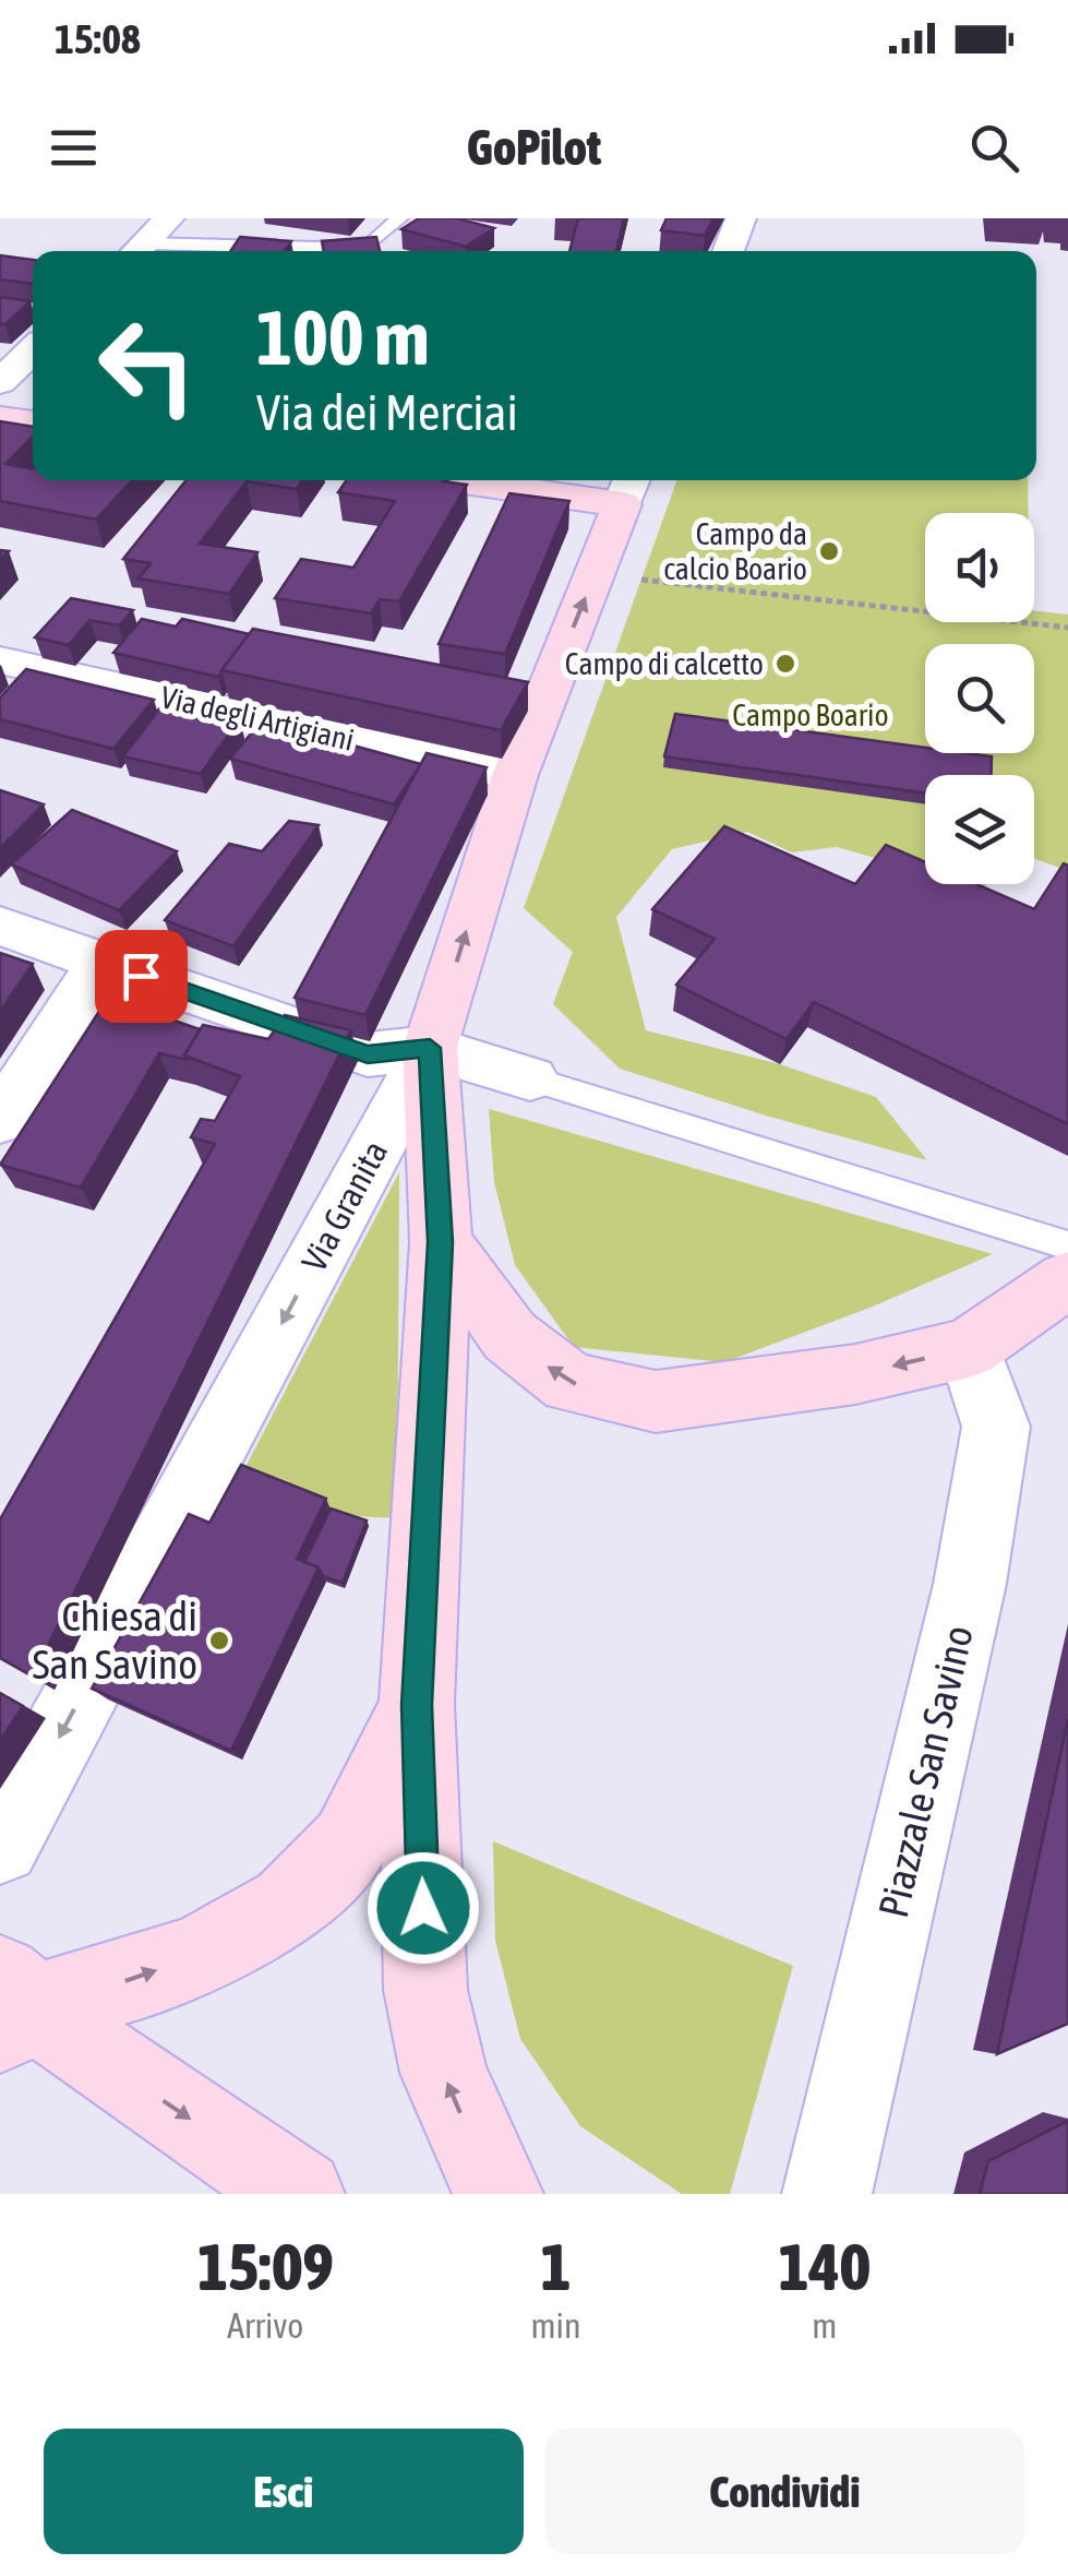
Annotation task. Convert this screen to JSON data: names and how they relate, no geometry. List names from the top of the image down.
{
  "streets": {
    "main road": ["Via Granita"],
    "street": ["Via degli Artigiani", "Piazzale San Savino"]
  },
  "crossings": [
    ["Via degli Artigiani", "Via Granita"]
  ],
  "parks": ["Campo Boario"],
  "places": ["Campo da calcio Boario", "Campo di calcetto", "Chiesa di San Savino"],
  "page": {
    "status": "15:08",
    "header": "GoPilot",
    "turn": ["100 m", "Via dei Merciai"],
    "eta": [
      "15:09",
      "Arrivo",
      "1",
      "min",
      "140",
      "m"
    ],
    "buttons": ["Esci", "Condividi"]
  }
}
